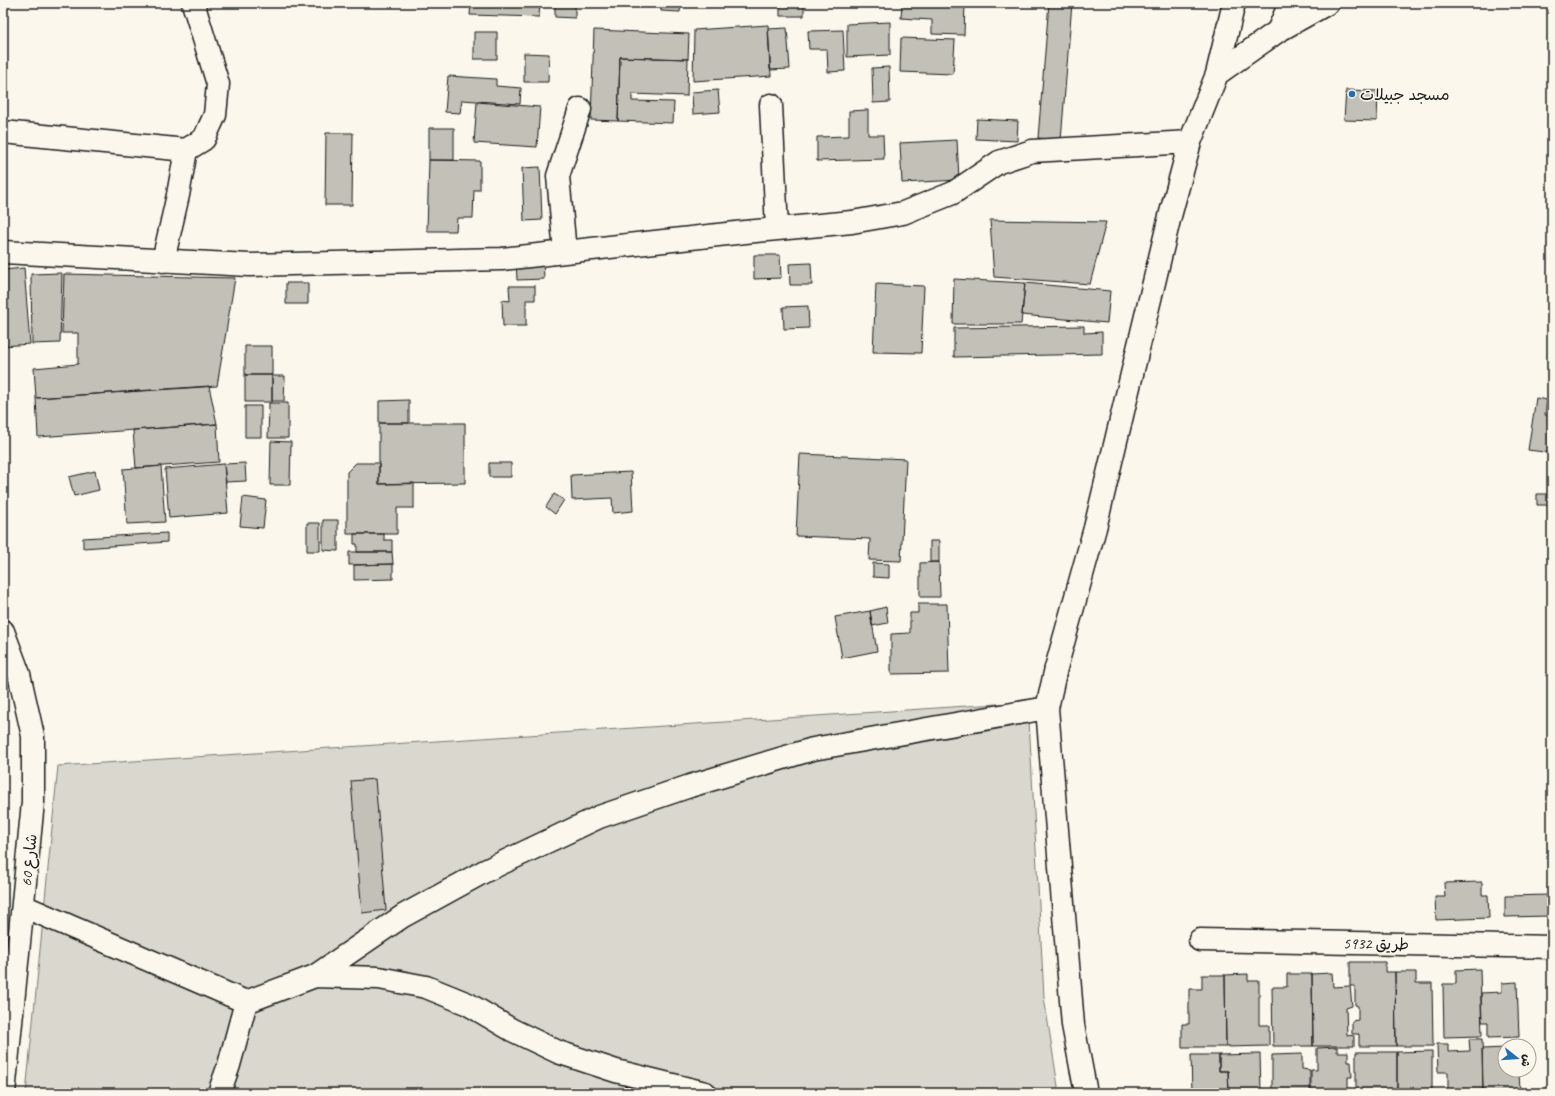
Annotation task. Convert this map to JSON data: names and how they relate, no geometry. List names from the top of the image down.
{
  "streets": {
    "street": ["شارع 60", "طريق 5932"]
  },
  "places": ["مسجد جبيلات"],
  "north": "right"
}
